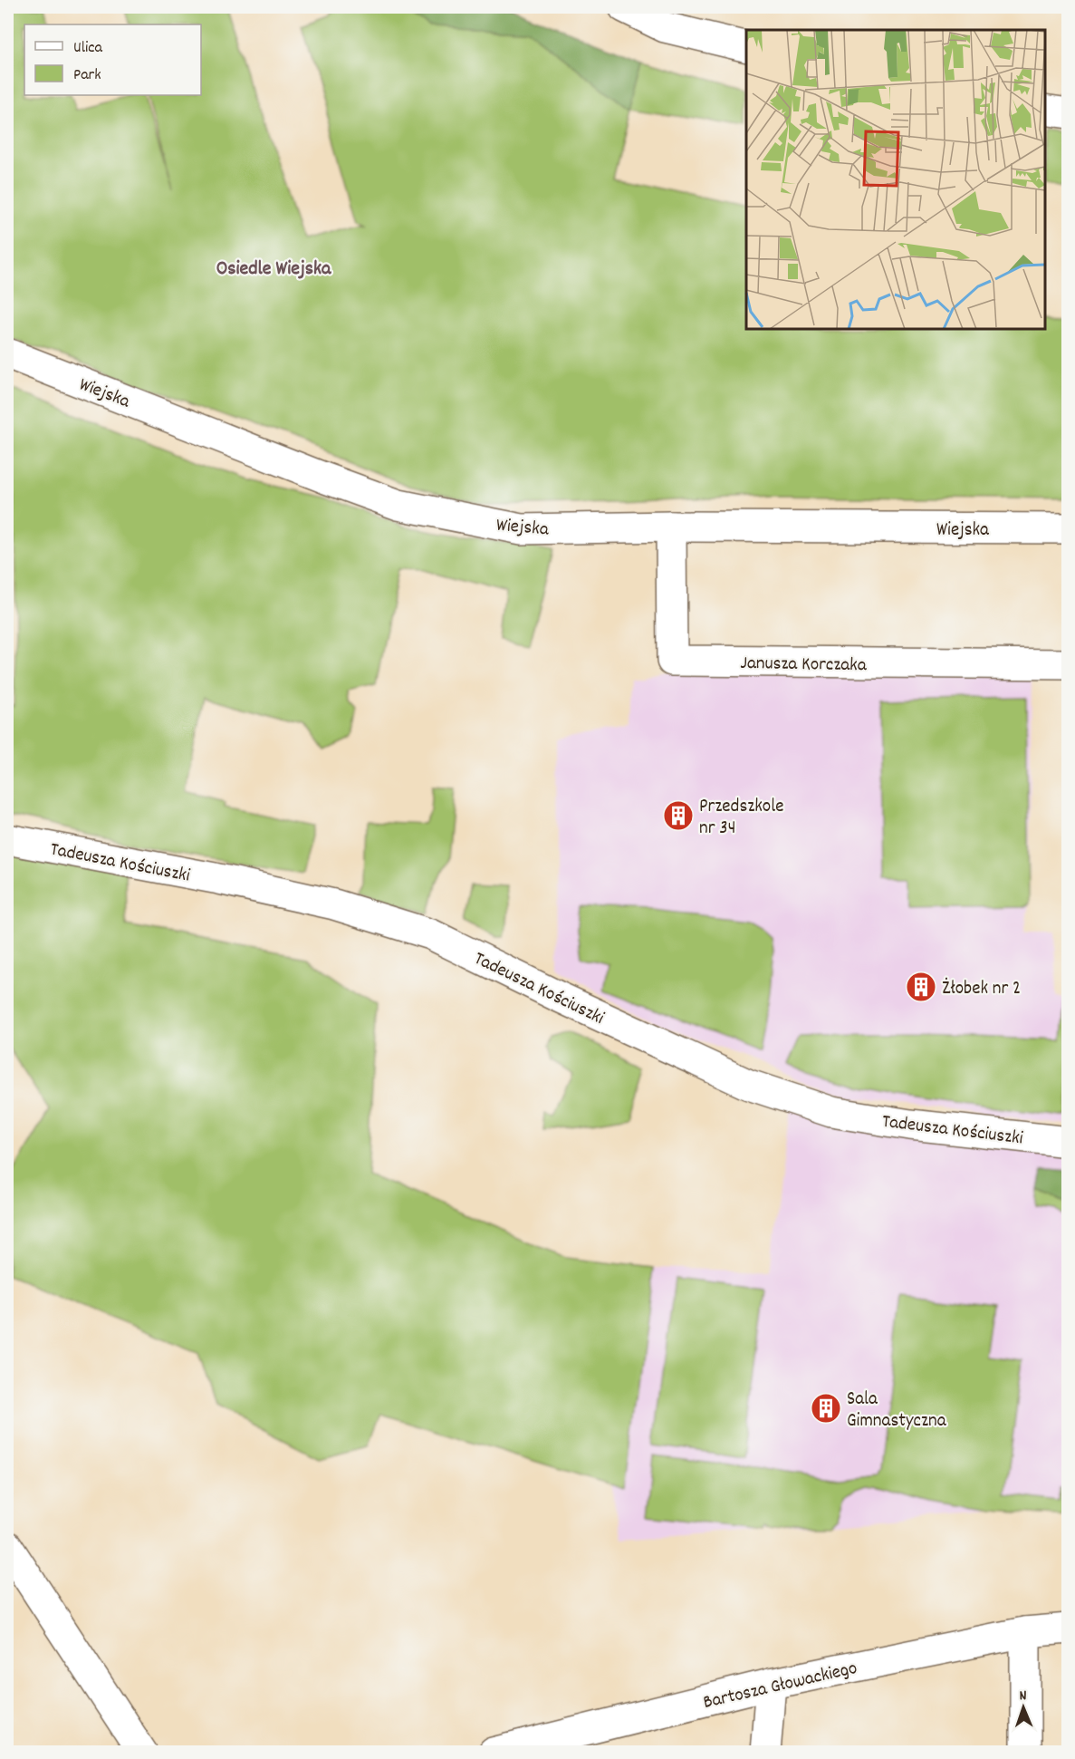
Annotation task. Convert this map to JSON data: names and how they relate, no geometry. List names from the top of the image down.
{
  "streets": {
    "street": [
      "Wiejska",
      "Janusza Korczaka",
      "Tadeusza Kościuszki",
      "Bartosza Głowackiego"
    ]
  },
  "crossings": [
    ["Wiejska", "Janusza Korczaka"]
  ],
  "districts": ["Osiedle Wiejska"],
  "places": {
    "building": ["Przedszkole nr 34", "Żłobek nr 2", "Sala Gimnastyczna"]
  },
  "legend": ["Ulica", "Park"],
  "north": "top"
}
